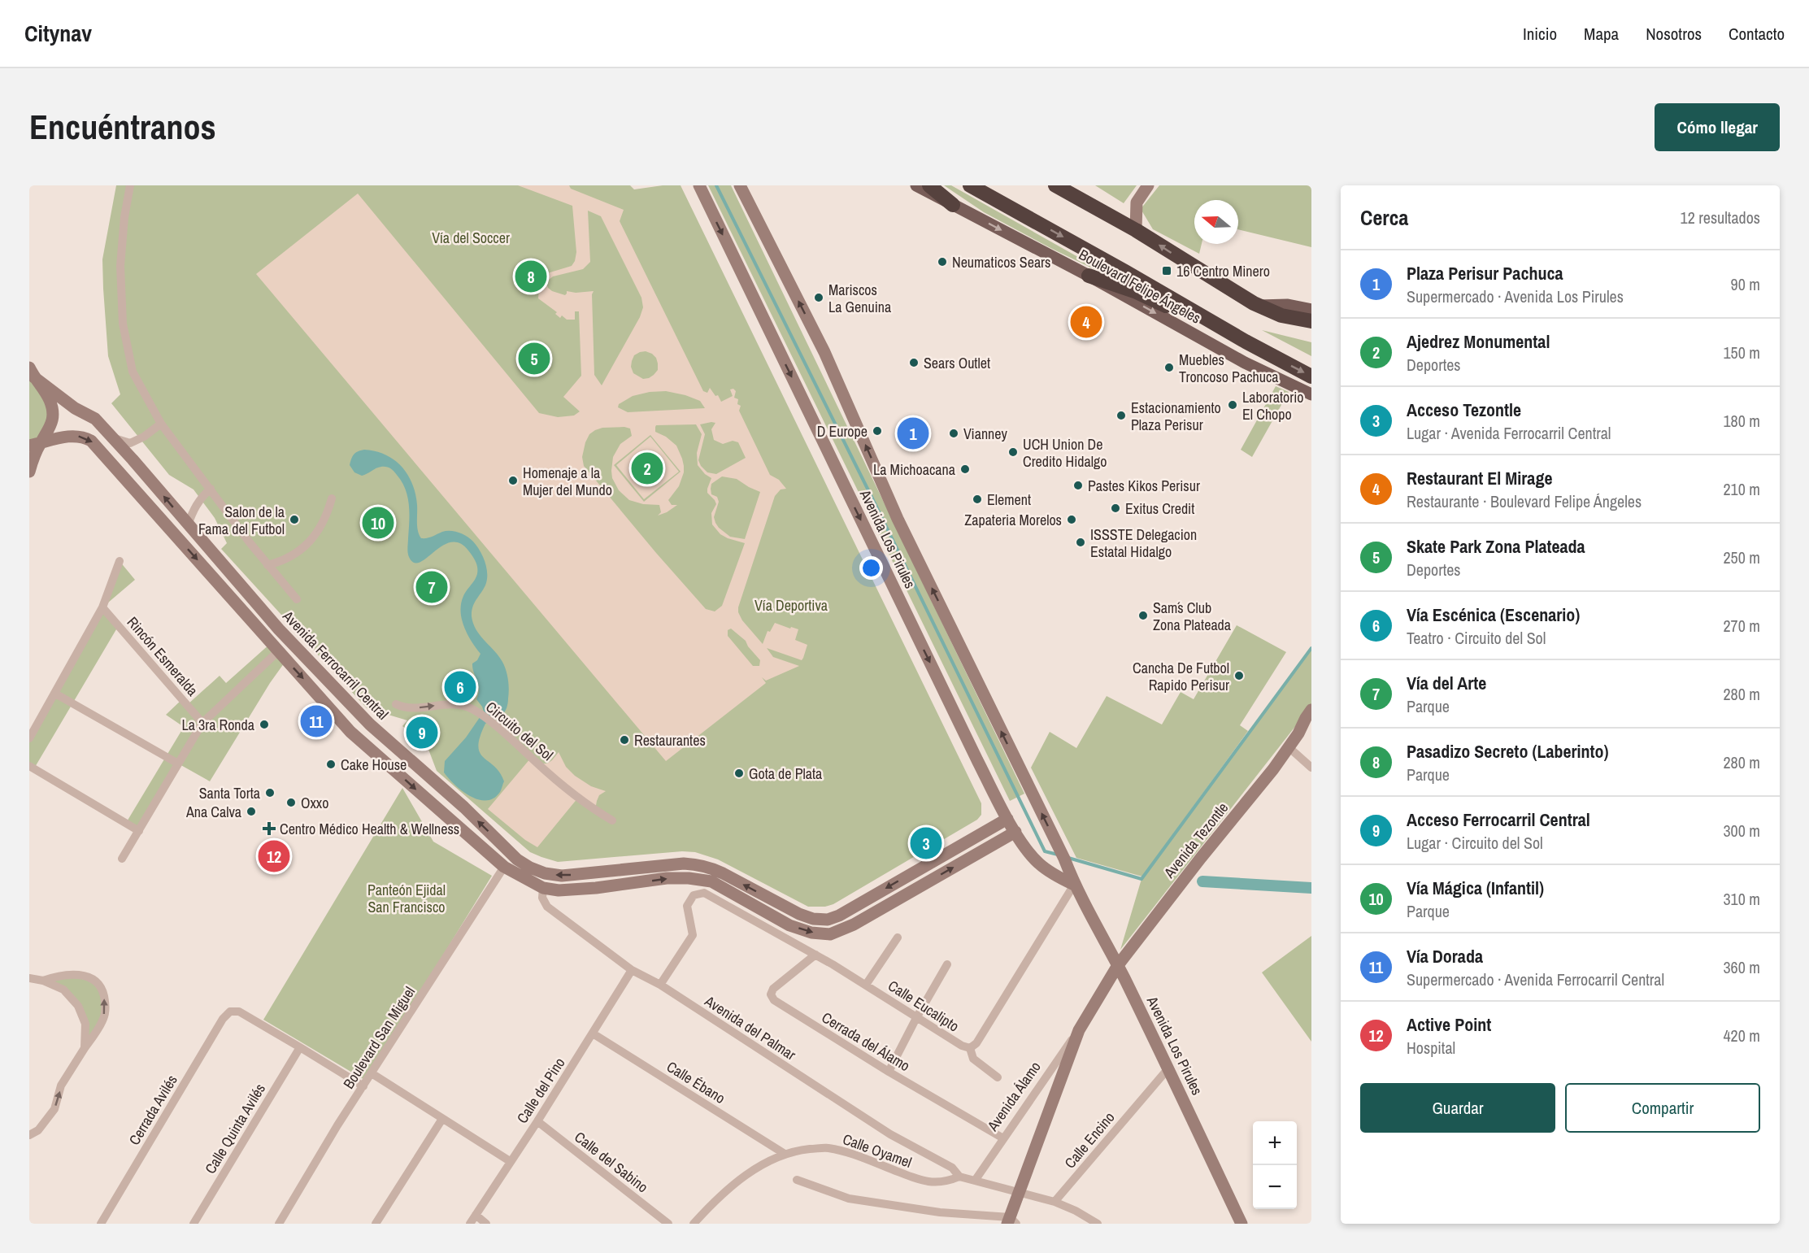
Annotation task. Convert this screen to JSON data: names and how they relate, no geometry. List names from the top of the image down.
{
  "streets": {
    "highway": ["Boulevard Felipe Ángeles"],
    "street": [
      "Avenida Los Pirules",
      "Rincón Esmeralda",
      "Avenida Ferrocarril Central",
      "Circuito del Sol",
      "Avenida Tezontle",
      "Calle Eucalipto",
      "Avenida del Palmar",
      "Boulevard San Miguel",
      "Cerrada del Álamo",
      "Calle Ébano",
      "Calle del Pino",
      "Avenida Álamo",
      "Cerrada Avilés",
      "Calle Quinta Avilés",
      "Calle Encino",
      "Calle Oyamel",
      "Calle del Sabino"
    ]
  },
  "crossings": [
    ["Avenida Los Pirules", "Avenida Ferrocarril Central"],
    ["Avenida Los Pirules", "Avenida Tezontle"],
    ["Avenida Los Pirules", "Calle Eucalipto"],
    ["Avenida Los Pirules", "Avenida Álamo"],
    ["Avenida Los Pirules", "Calle Encino"],
    ["Avenida Tezontle", "Avenida Álamo"],
    ["Calle Eucalipto", "Avenida del Palmar"],
    ["Calle Eucalipto", "Cerrada del Álamo"],
    ["Avenida del Palmar", "Calle del Pino"],
    ["Avenida del Palmar", "Calle Oyamel"],
    ["Cerrada del Álamo", "Avenida Álamo"],
    ["Calle Ébano", "Calle del Pino"],
    ["Calle Ébano", "Calle Oyamel"],
    ["Calle del Pino", "Calle del Sabino"],
    ["Cerrada Avilés", "Calle Quinta Avilés"]
  ],
  "one_way": ["Boulevard Felipe Ángeles", "Circuito del Sol"],
  "parks": ["Vía del Soccer", "Vía Deportiva", "Panteón Ejidal San Francisco"],
  "places": {
    "other": [
      "Neumaticos Sears",
      "Mariscos La Genuina",
      "Sears Outlet",
      "Muebles Troncoso Pachuca",
      "Laboratorio El Chopo",
      "Estacionamiento Plaza Perisur",
      "D Europe",
      "Vianney",
      "UCH Union De Credito Hidalgo",
      "La Michoacana",
      "Homenaje a la Mujer del Mundo",
      "Pastes Kikos Perisur",
      "Element",
      "Exitus Credit",
      "Salon de la Fama del Futbol",
      "Zapateria Morelos",
      "ISSSTE Delegacion Estatal Hidalgo",
      "Sam´s Club Zona Plateada",
      "Cancha De Futbol Rapido Perisur",
      "La 3ra Ronda",
      "Restaurantes",
      "Cake House",
      "Gota de Plata",
      "Santa Torta",
      "Oxxo",
      "Ana Calva"
    ],
    "transit": ["16 Centro Minero"],
    "health": ["Centro Médico Health & Wellness"]
  },
  "north": "left",
  "page": {
    "header": "Citynav",
    "nav": [
      "Inicio",
      "Mapa",
      "Nosotros",
      "Contacto"
    ],
    "buttons": [
      "Cómo llegar",
      ["Guardar", "Compartir"]
    ],
    "title": "Encuéntranos",
    "heading": ["Cerca", "12 resultados"],
    "list": [
      {
        "mark": "1",
        "name": "Plaza Perisur Pachuca",
        "note": "Supermercado · Avenida Los Pirules",
        "value": "90 m"
      },
      {
        "mark": "2",
        "name": "Ajedrez Monumental",
        "note": "Deportes",
        "value": "150 m"
      },
      {
        "mark": "3",
        "name": "Acceso Tezontle",
        "note": "Lugar · Avenida Ferrocarril Central",
        "value": "180 m"
      },
      {
        "mark": "4",
        "name": "Restaurant El Mirage",
        "note": "Restaurante · Boulevard Felipe Ángeles",
        "value": "210 m"
      },
      {
        "mark": "5",
        "name": "Skate Park Zona Plateada",
        "note": "Deportes",
        "value": "250 m"
      },
      {
        "mark": "6",
        "name": "Vía Escénica (Escenario)",
        "note": "Teatro · Circuito del Sol",
        "value": "270 m"
      },
      {
        "mark": "7",
        "name": "Vía del Arte",
        "note": "Parque",
        "value": "280 m"
      },
      {
        "mark": "8",
        "name": "Pasadizo Secreto (Laberinto)",
        "note": "Parque",
        "value": "280 m"
      },
      {
        "mark": "9",
        "name": "Acceso Ferrocarril Central",
        "note": "Lugar · Circuito del Sol",
        "value": "300 m"
      },
      {
        "mark": "10",
        "name": "Vía Mágica (Infantil)",
        "note": "Parque",
        "value": "310 m"
      },
      {
        "mark": "11",
        "name": "Vía Dorada",
        "note": "Supermercado · Avenida Ferrocarril Central",
        "value": "360 m"
      },
      {
        "mark": "12",
        "name": "Active Point",
        "note": "Hospital",
        "value": "420 m"
      }
    ],
    "pins": [
      "8",
      "4",
      "5",
      "1",
      "2",
      "10",
      "7",
      "6",
      "11",
      "9",
      "3",
      "12"
    ],
    "map_buttons": ["+", "−"]
  }
}
